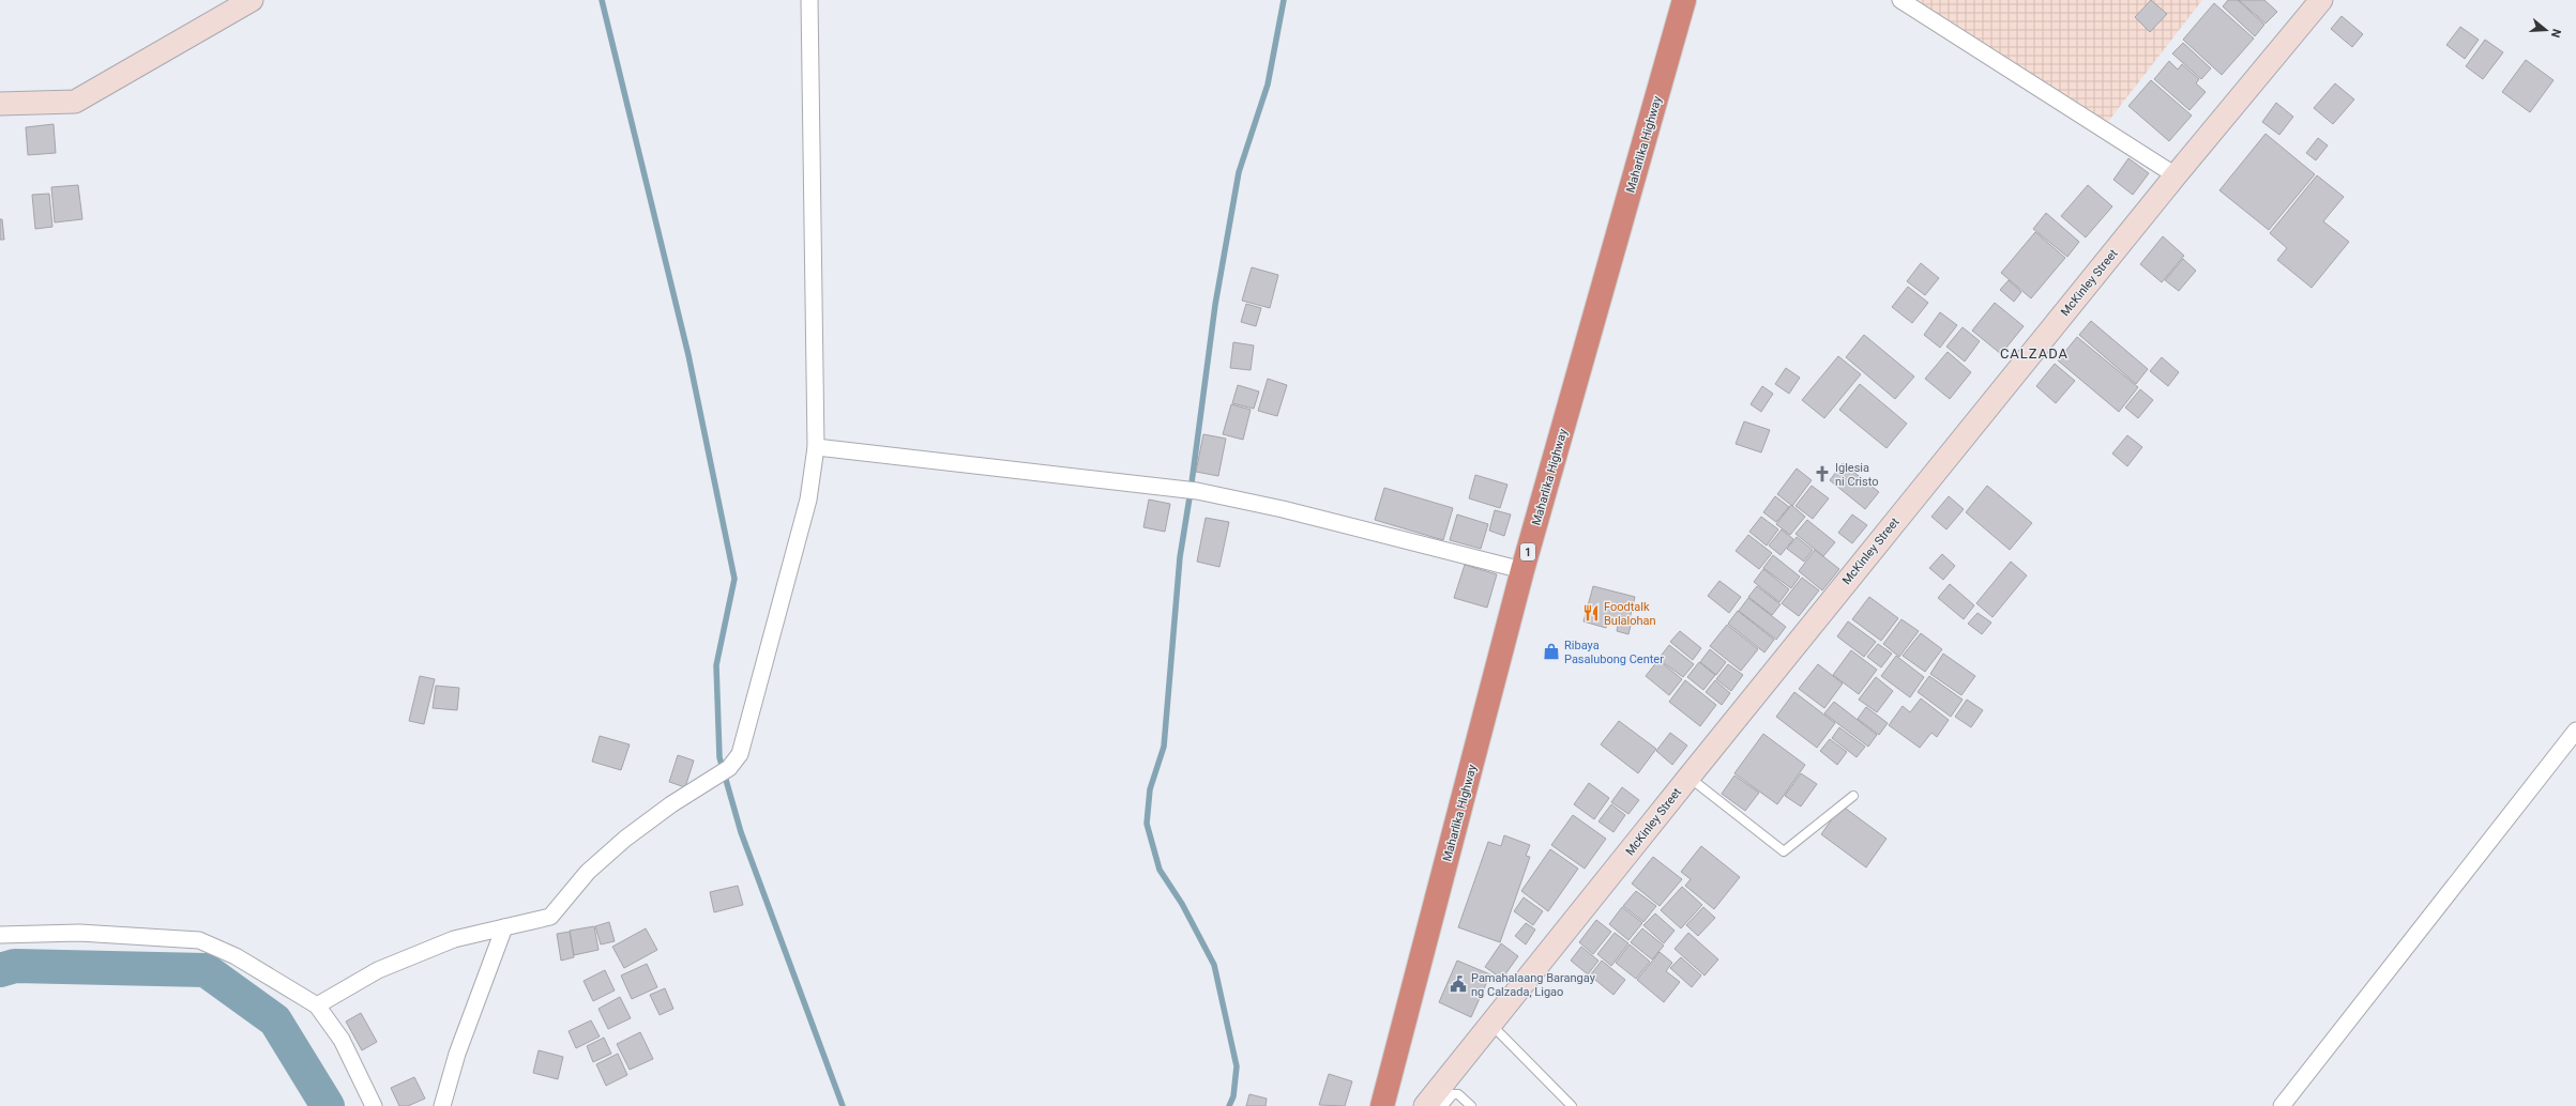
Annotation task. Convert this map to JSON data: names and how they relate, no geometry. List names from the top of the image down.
{
  "streets": {
    "highway": ["Maharlika Highway", "1"],
    "main road": ["McKinley Street"]
  },
  "districts": ["CALZADA"],
  "places": {
    "church": ["Iglesia ni Cristo"],
    "restaurant": ["Foodtalk Bulalohan"],
    "shop": ["Ribaya Pasalubong Center"],
    "public building": ["Pamahalaang Barangay ng Calzada, Ligao"]
  },
  "north": "right"
}
